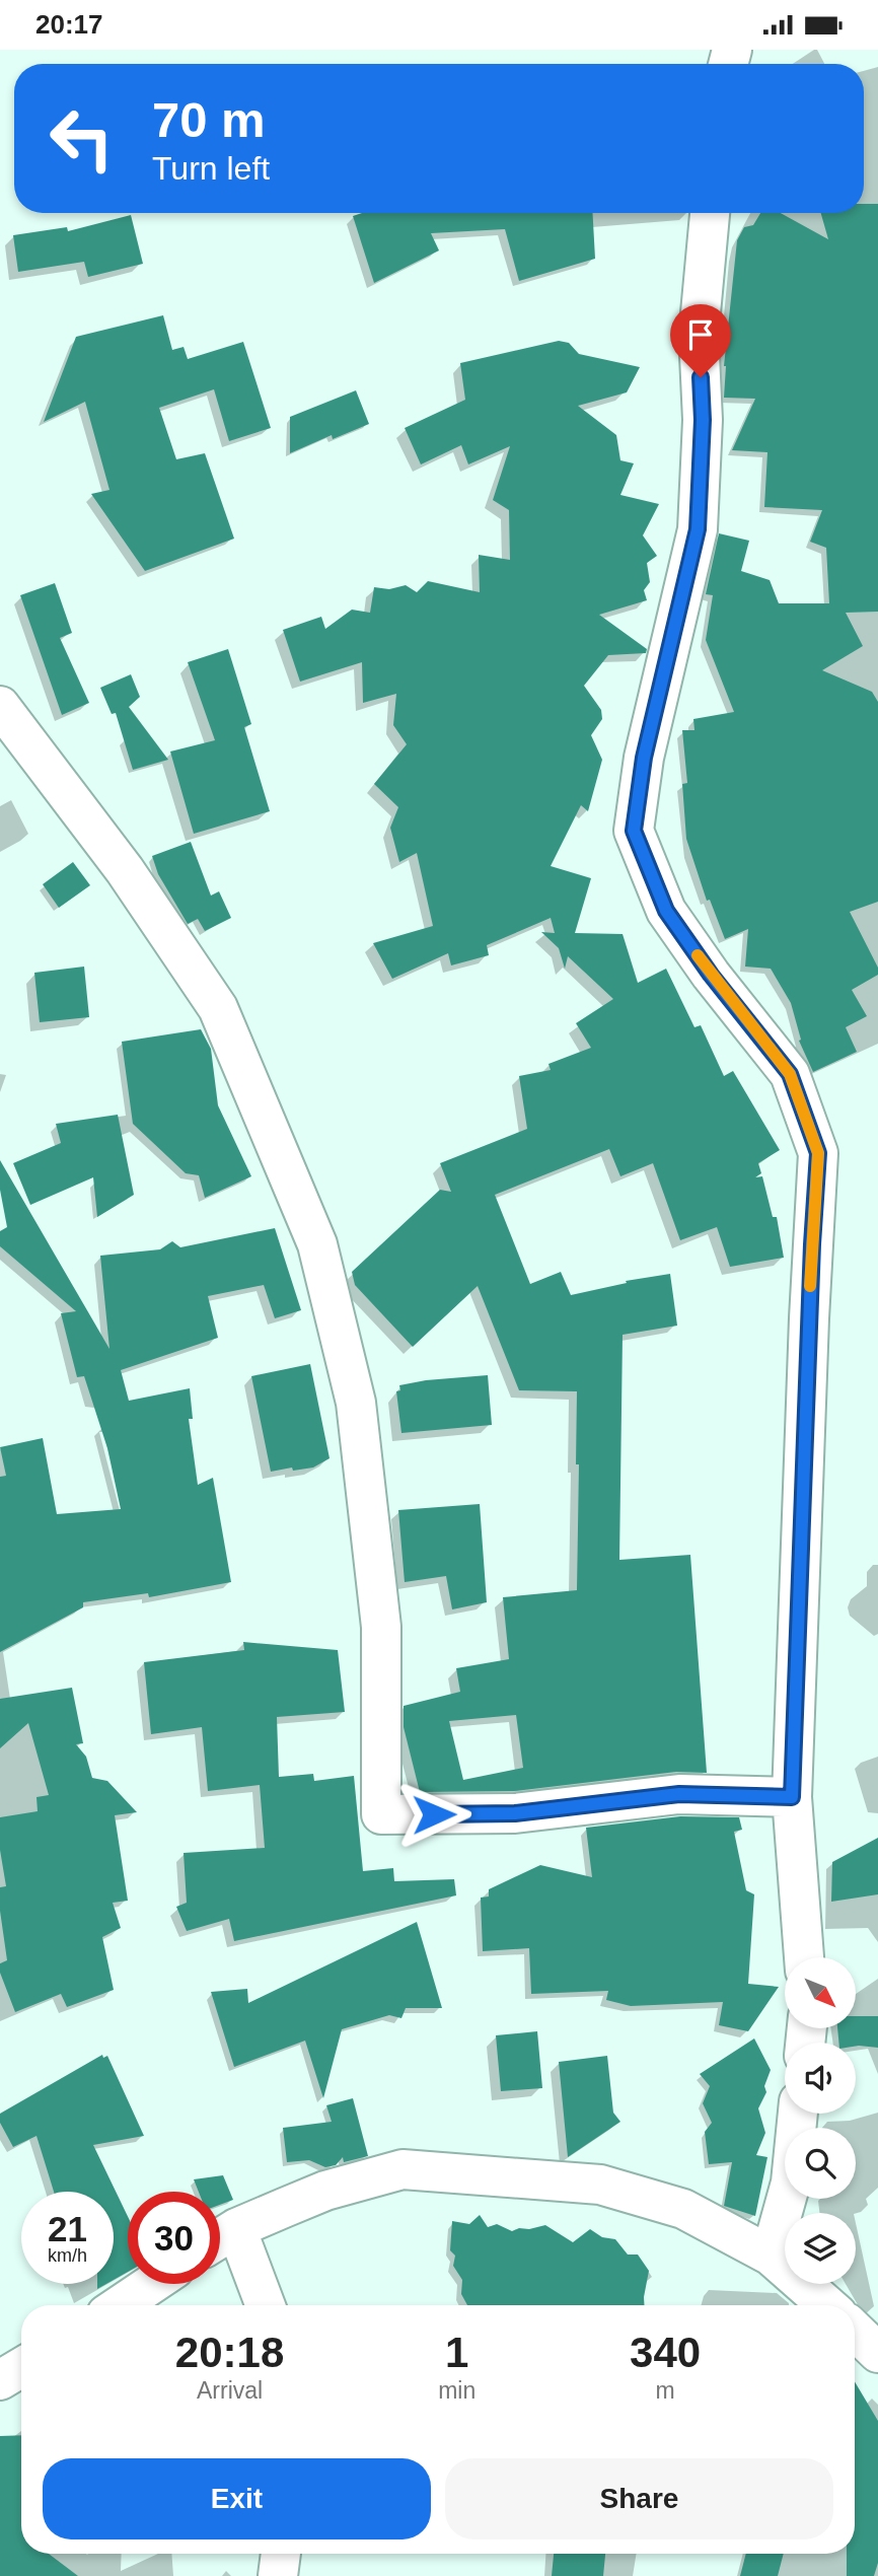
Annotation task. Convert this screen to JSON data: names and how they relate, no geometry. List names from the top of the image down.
{
  "north": "bottom right",
  "page": {
    "status": "20:17",
    "turn": ["70 m", "Turn left"],
    "speed": "21 km/h",
    "limit": "30",
    "eta": [
      "20:18",
      "Arrival",
      "1",
      "min",
      "340",
      "m"
    ],
    "buttons": ["Exit", "Share"]
  }
}
